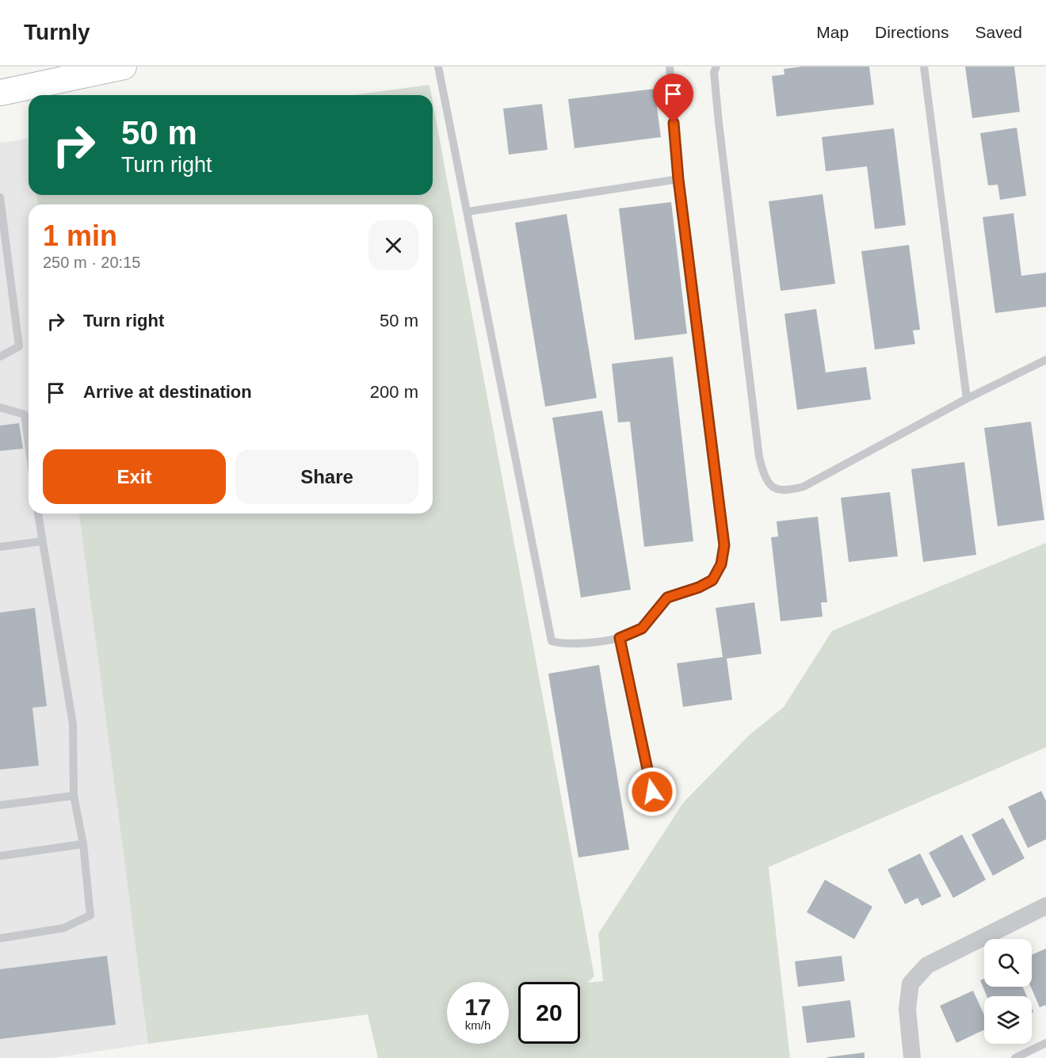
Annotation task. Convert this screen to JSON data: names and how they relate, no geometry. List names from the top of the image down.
{
  "page": {
    "header": "Turnly",
    "nav": ["Map", "Directions", "Saved"],
    "turn": ["50 m", "Turn right"],
    "heading": ["1 min", "250 m · 20:15"],
    "list": [
      {
        "name": "Turn right",
        "value": "50 m"
      },
      {
        "name": "Arrive at destination",
        "value": "200 m"
      }
    ],
    "buttons": ["Exit", "Share"],
    "speed": "17 km/h",
    "limit": "20"
  }
}
